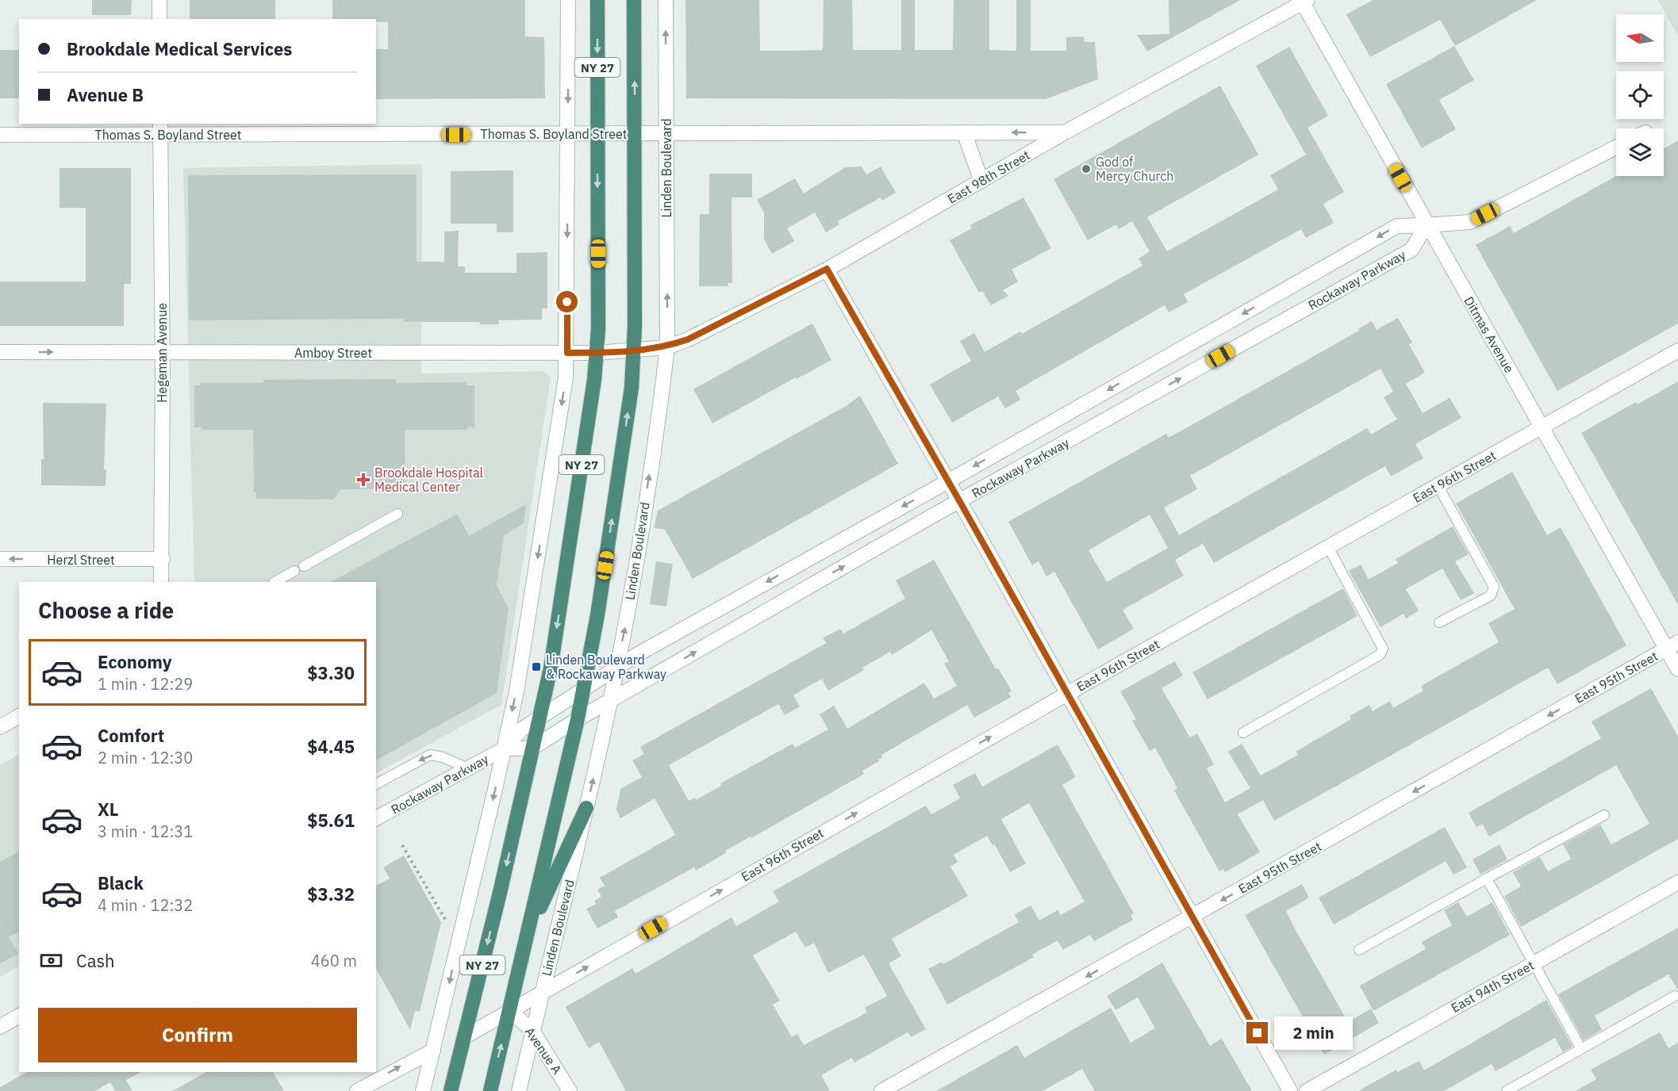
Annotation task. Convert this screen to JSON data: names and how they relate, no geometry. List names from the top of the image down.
{
  "streets": {
    "highway": ["NY 27"],
    "street": [
      "Thomas S. Boyland Street",
      "Linden Boulevard",
      "East 98th Street",
      "Rockaway Parkway",
      "Ditmas Avenue",
      "Hegeman Avenue",
      "Amboy Street",
      "East 96th Street",
      "Herzl Street",
      "East 95th Street",
      "East 94th Street",
      "Avenue A"
    ]
  },
  "crossings": [
    ["NY 27", "Thomas S. Boyland Street"],
    ["NY 27", "Rockaway Parkway"],
    ["NY 27", "Amboy Street"],
    ["NY 27", "East 96th Street"],
    ["NY 27", "Avenue A"],
    ["Thomas S. Boyland Street", "Linden Boulevard"],
    ["Thomas S. Boyland Street", "East 98th Street"],
    ["Thomas S. Boyland Street", "Hegeman Avenue"],
    ["Linden Boulevard", "East 98th Street"],
    ["Linden Boulevard", "Rockaway Parkway"],
    ["Linden Boulevard", "Amboy Street"],
    ["Linden Boulevard", "East 96th Street"],
    ["Linden Boulevard", "Avenue A"],
    ["East 98th Street", "Ditmas Avenue"],
    ["East 98th Street", "Amboy Street"],
    ["Rockaway Parkway", "Ditmas Avenue"],
    ["Ditmas Avenue", "East 96th Street"],
    ["Ditmas Avenue", "East 95th Street"],
    ["Hegeman Avenue", "Amboy Street"],
    ["Hegeman Avenue", "Herzl Street"],
    ["East 96th Street", "Avenue A"]
  ],
  "one_way": ["East 96th Street", "Herzl Street", "East 95th Street"],
  "places": {
    "other": ["God of Mercy Church"],
    "health": ["Brookdale Hospital Medical Center"],
    "transit": ["Linden Boulevard & Rockaway Parkway"]
  },
  "north": "left",
  "page": {
    "banner": ["Brookdale Medical Services", "Avenue B"],
    "heading": "Choose a ride",
    "list": [
      {
        "name": "Economy",
        "note": "1 min · 12:29",
        "value": "$3.30"
      },
      {
        "name": "Comfort",
        "note": "2 min · 12:30",
        "value": "$4.45"
      },
      {
        "name": "XL",
        "note": "3 min · 12:31",
        "value": "$5.61"
      },
      {
        "name": "Black",
        "note": "4 min · 12:32",
        "value": "$3.32"
      }
    ],
    "pay": ["Cash", "460 m"],
    "buttons": "Confirm",
    "bubble": "2 min"
  }
}
